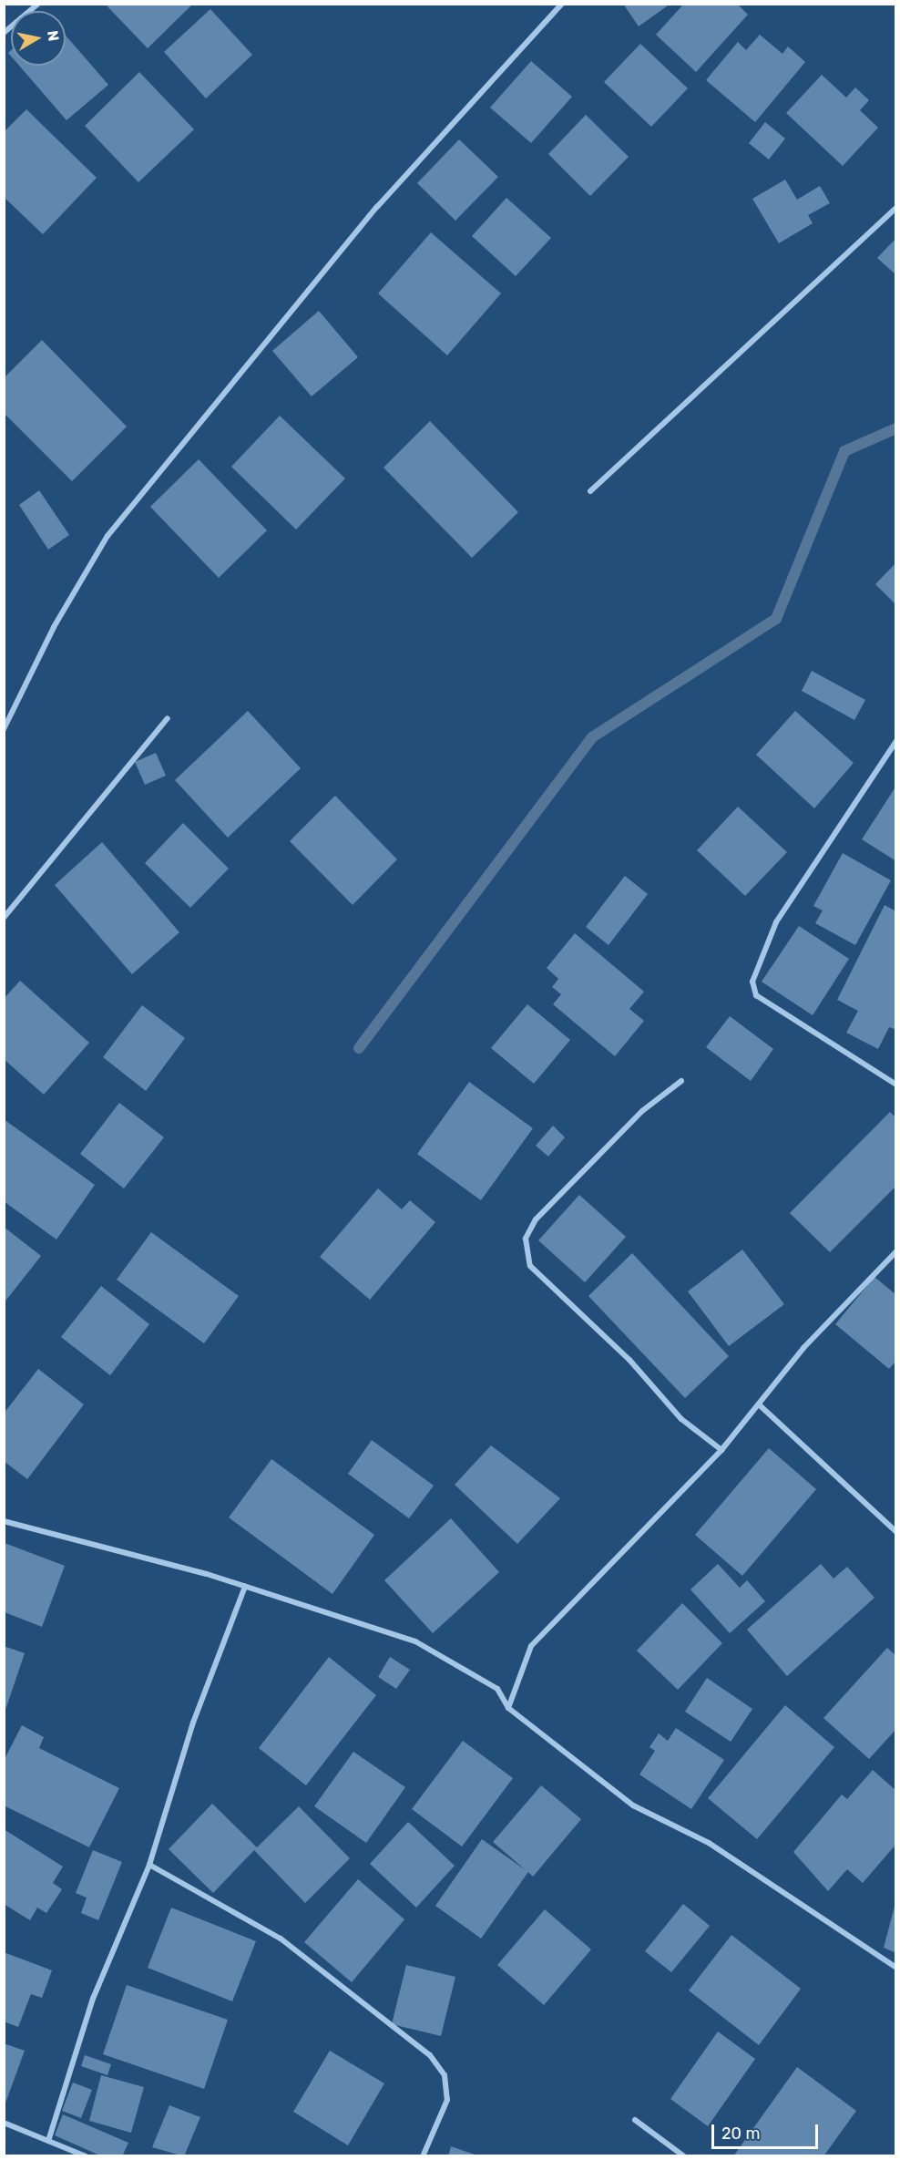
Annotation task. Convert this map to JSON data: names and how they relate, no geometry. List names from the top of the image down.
{
  "scale_bar": "20 m",
  "north": "right"
}
